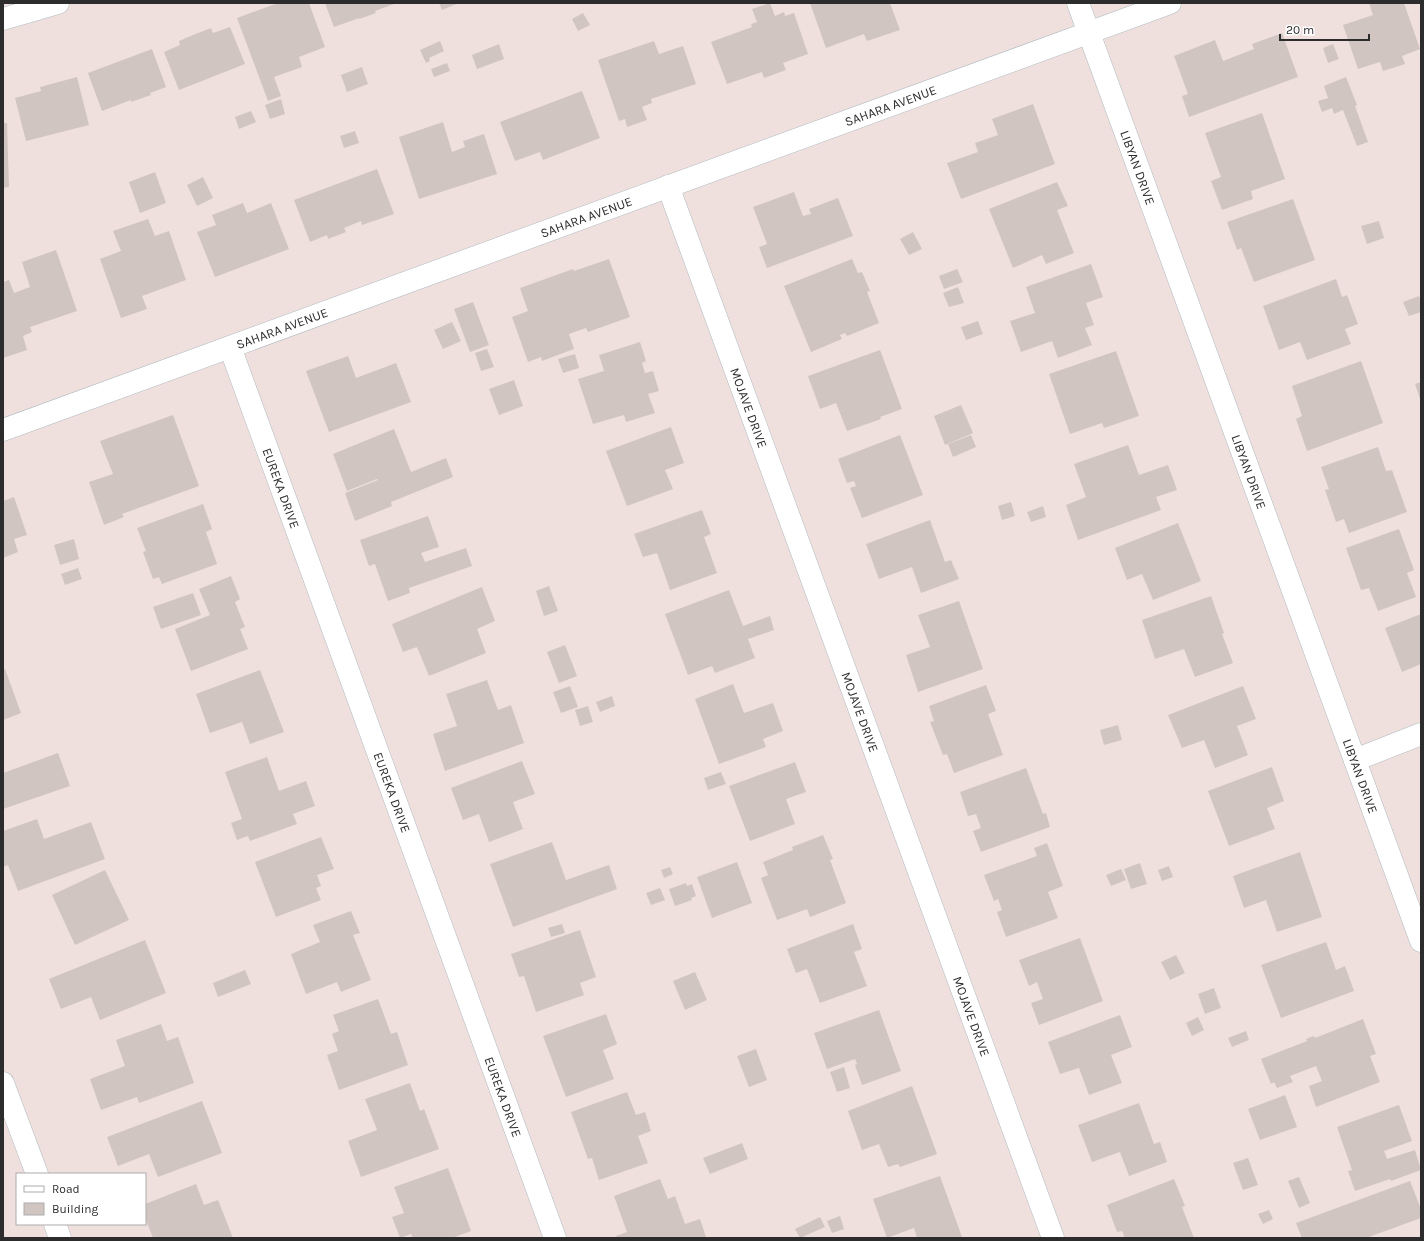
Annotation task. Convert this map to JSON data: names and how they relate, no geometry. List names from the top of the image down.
{
  "streets": {
    "street": [
      "SAHARA AVENUE",
      "LIBYAN DRIVE",
      "MOJAVE DRIVE",
      "EUREKA DRIVE"
    ]
  },
  "crossings": [
    ["SAHARA AVENUE", "LIBYAN DRIVE"],
    ["SAHARA AVENUE", "MOJAVE DRIVE"],
    ["SAHARA AVENUE", "EUREKA DRIVE"]
  ],
  "legend": ["Road", "Building"],
  "scale_bar": "20 m"
}
